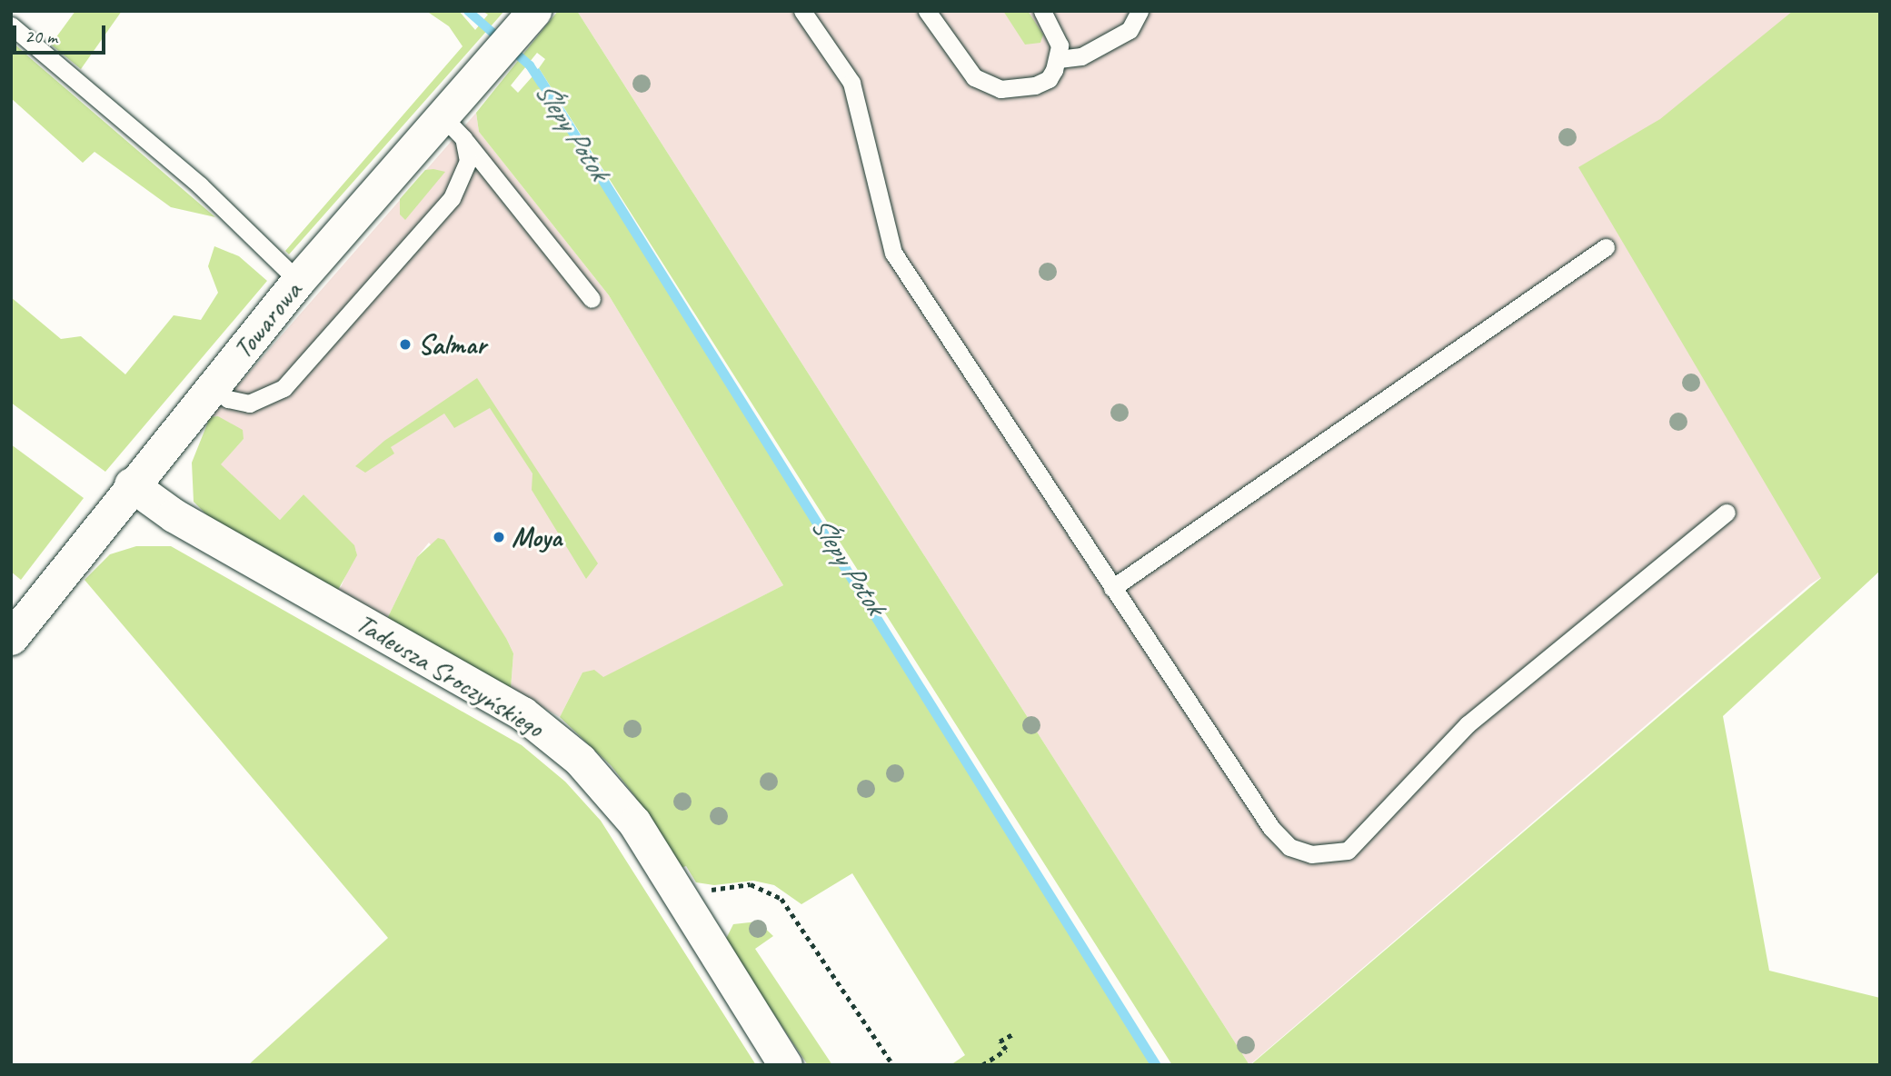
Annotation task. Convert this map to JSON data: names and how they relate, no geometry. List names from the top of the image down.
{
  "streets": {
    "street": ["Towarowa", "Tadeusza Sroczyńskiego"]
  },
  "crossings": [
    ["Towarowa", "Tadeusza Sroczyńskiego"]
  ],
  "water": ["Ślepy Potok"],
  "places": ["Salmar", "Moya"],
  "scale_bar": "20 m"
}
